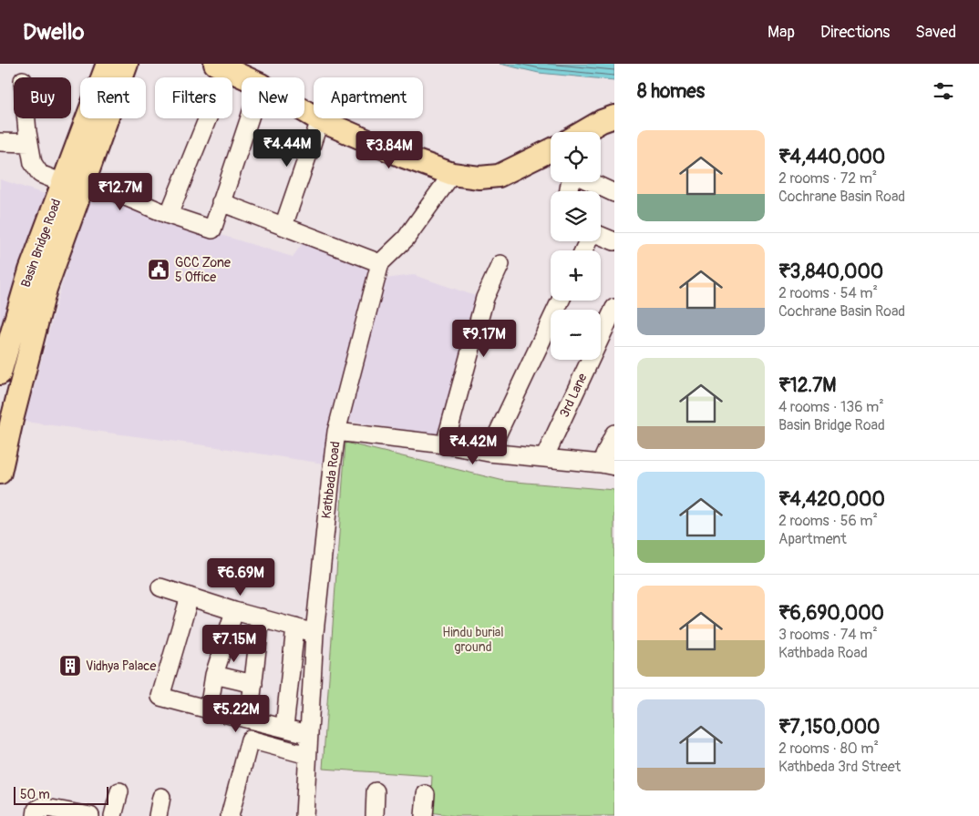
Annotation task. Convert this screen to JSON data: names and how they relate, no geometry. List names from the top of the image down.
{
  "streets": {
    "main road": ["Basin Bridge Road"],
    "street": ["3rd Lane", "Kathbada Road"]
  },
  "parks": ["Hindu burial ground"],
  "places": {
    "public building": ["GCC Zone 5 Office"],
    "building": ["Vidhya Palace"]
  },
  "scale_bar": "50 m",
  "page": {
    "header": "Dwello",
    "nav": ["Map", "Directions", "Saved"],
    "heading": "8 homes",
    "chip": [
      "Buy",
      "Rent",
      "Filters",
      "New",
      "Apartment"
    ],
    "list": [
      {
        "name": "₹4,440,000",
        "note": "2 rooms · 72 m² · Cochrane Basin Road"
      },
      {
        "name": "₹3,840,000",
        "note": "2 rooms · 54 m² · Cochrane Basin Road"
      },
      {
        "name": "₹12.7M",
        "note": "4 rooms · 136 m² · Basin Bridge Road"
      },
      {
        "name": "₹4,420,000",
        "note": "2 rooms · 56 m² · Apartment"
      },
      {
        "name": "₹6,690,000",
        "note": "3 rooms · 74 m² · Kathbada Road"
      },
      {
        "name": "₹7,150,000",
        "note": "2 rooms · 80 m² · Kathbeda 3rd Street"
      }
    ],
    "price": [
      "₹4.44M",
      "₹3.84M",
      "₹12.7M",
      "₹9.17M",
      "₹4.42M",
      "₹6.69M",
      "₹7.15M",
      "₹5.22M"
    ],
    "map_buttons": ["+", "−"],
    "scale": "50 m"
  }
}
